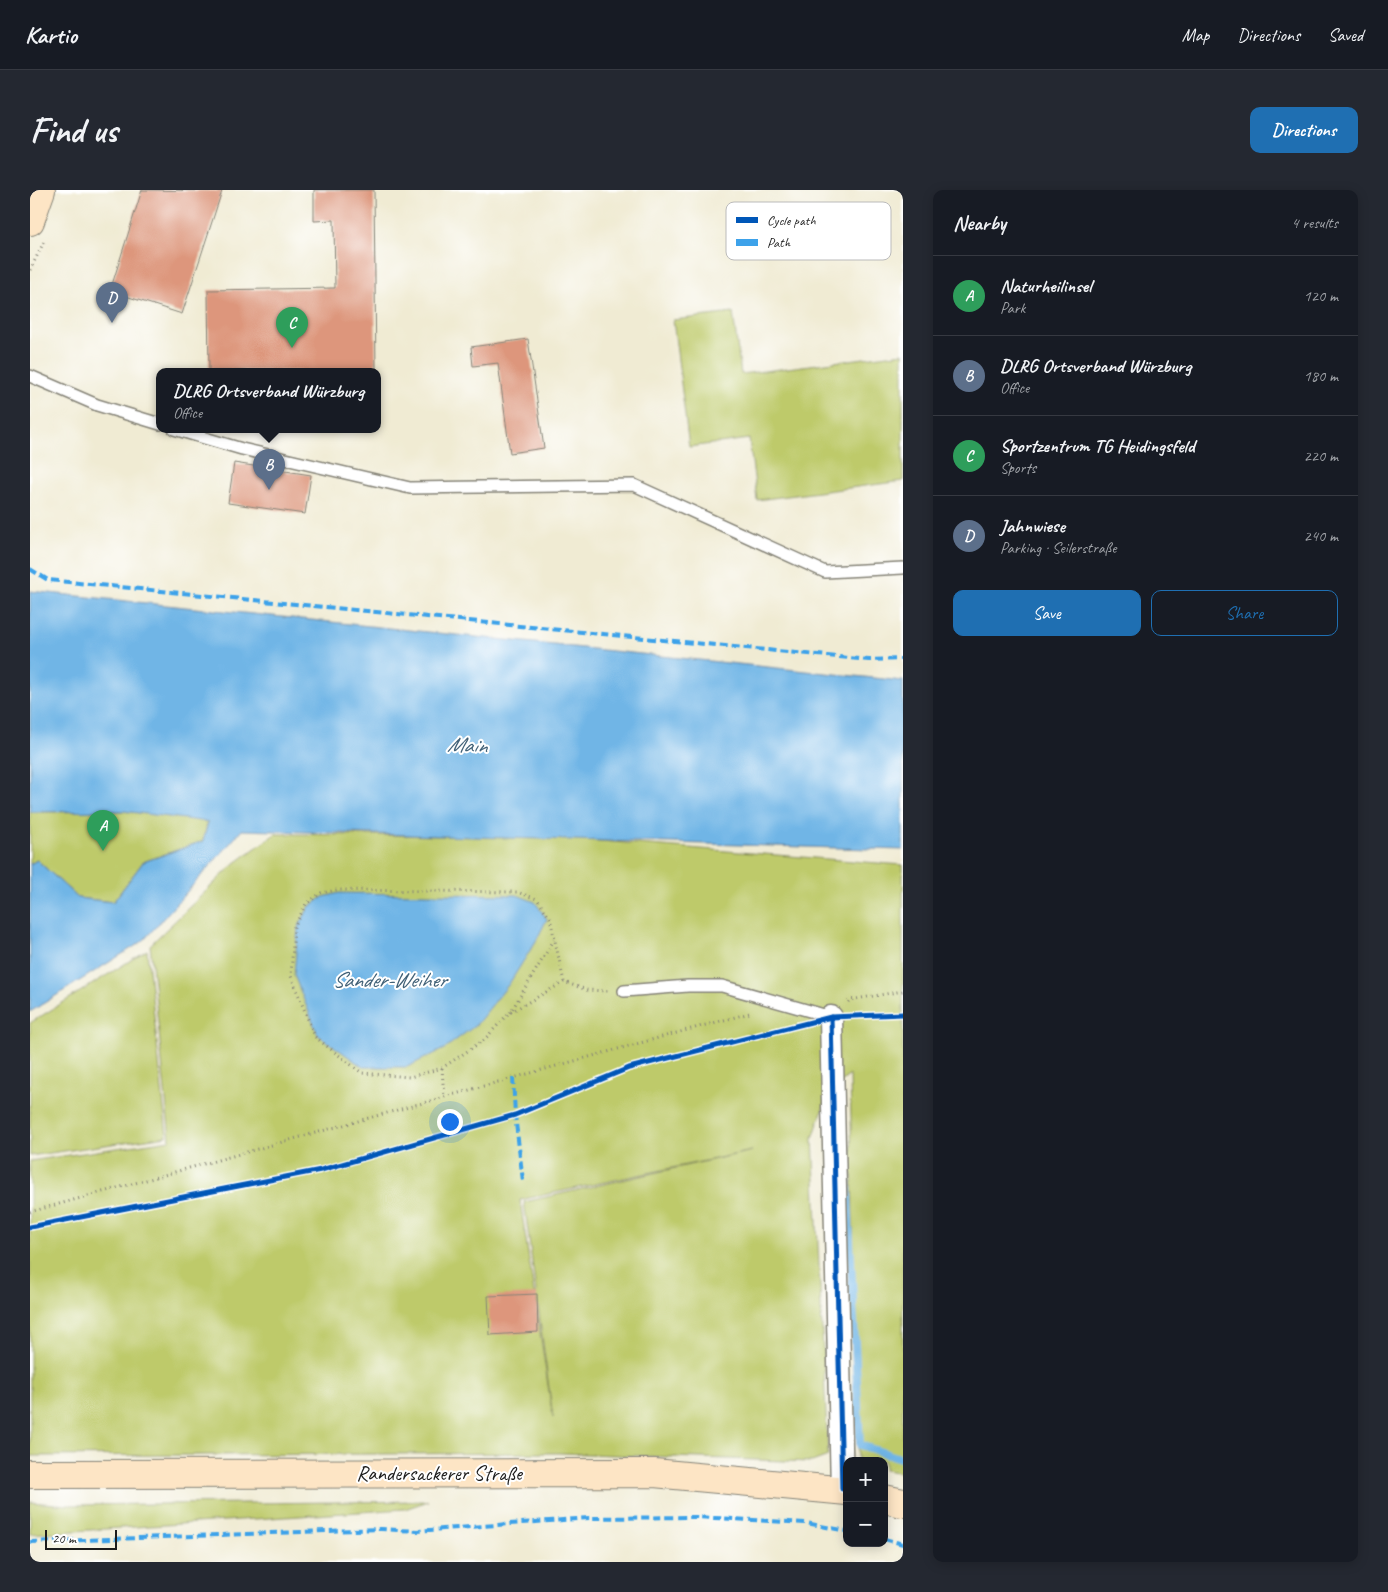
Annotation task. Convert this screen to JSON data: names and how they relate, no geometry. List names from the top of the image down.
{
  "streets": {
    "main road": ["Randersackerer Straße"]
  },
  "water": ["Main", "Sander-Weiher"],
  "legend": ["Cycle path", "Path"],
  "scale_bar": "20 m",
  "page": {
    "header": "Kartio",
    "nav": ["Map", "Directions", "Saved"],
    "buttons": [
      "Directions",
      ["Save", "Share"]
    ],
    "title": "Find us",
    "heading": ["Nearby", "4 results"],
    "list": [
      {
        "mark": "A",
        "name": "Naturheilinsel",
        "note": "Park",
        "value": "120 m"
      },
      {
        "mark": "B",
        "name": "DLRG Ortsverband Würzburg",
        "note": "Office",
        "value": "180 m"
      },
      {
        "mark": "C",
        "name": "Sportzentrum TG Heidingsfeld",
        "note": "Sports",
        "value": "220 m"
      },
      {
        "mark": "D",
        "name": "Jahnwiese",
        "note": "Parking · Seilerstraße",
        "value": "240 m"
      }
    ],
    "pins": [
      "D",
      "C",
      "B",
      "A"
    ],
    "popup": ["DLRG Ortsverband Würzburg", "Office"],
    "map_buttons": ["+", "−"],
    "scale": "20 m"
  }
}
